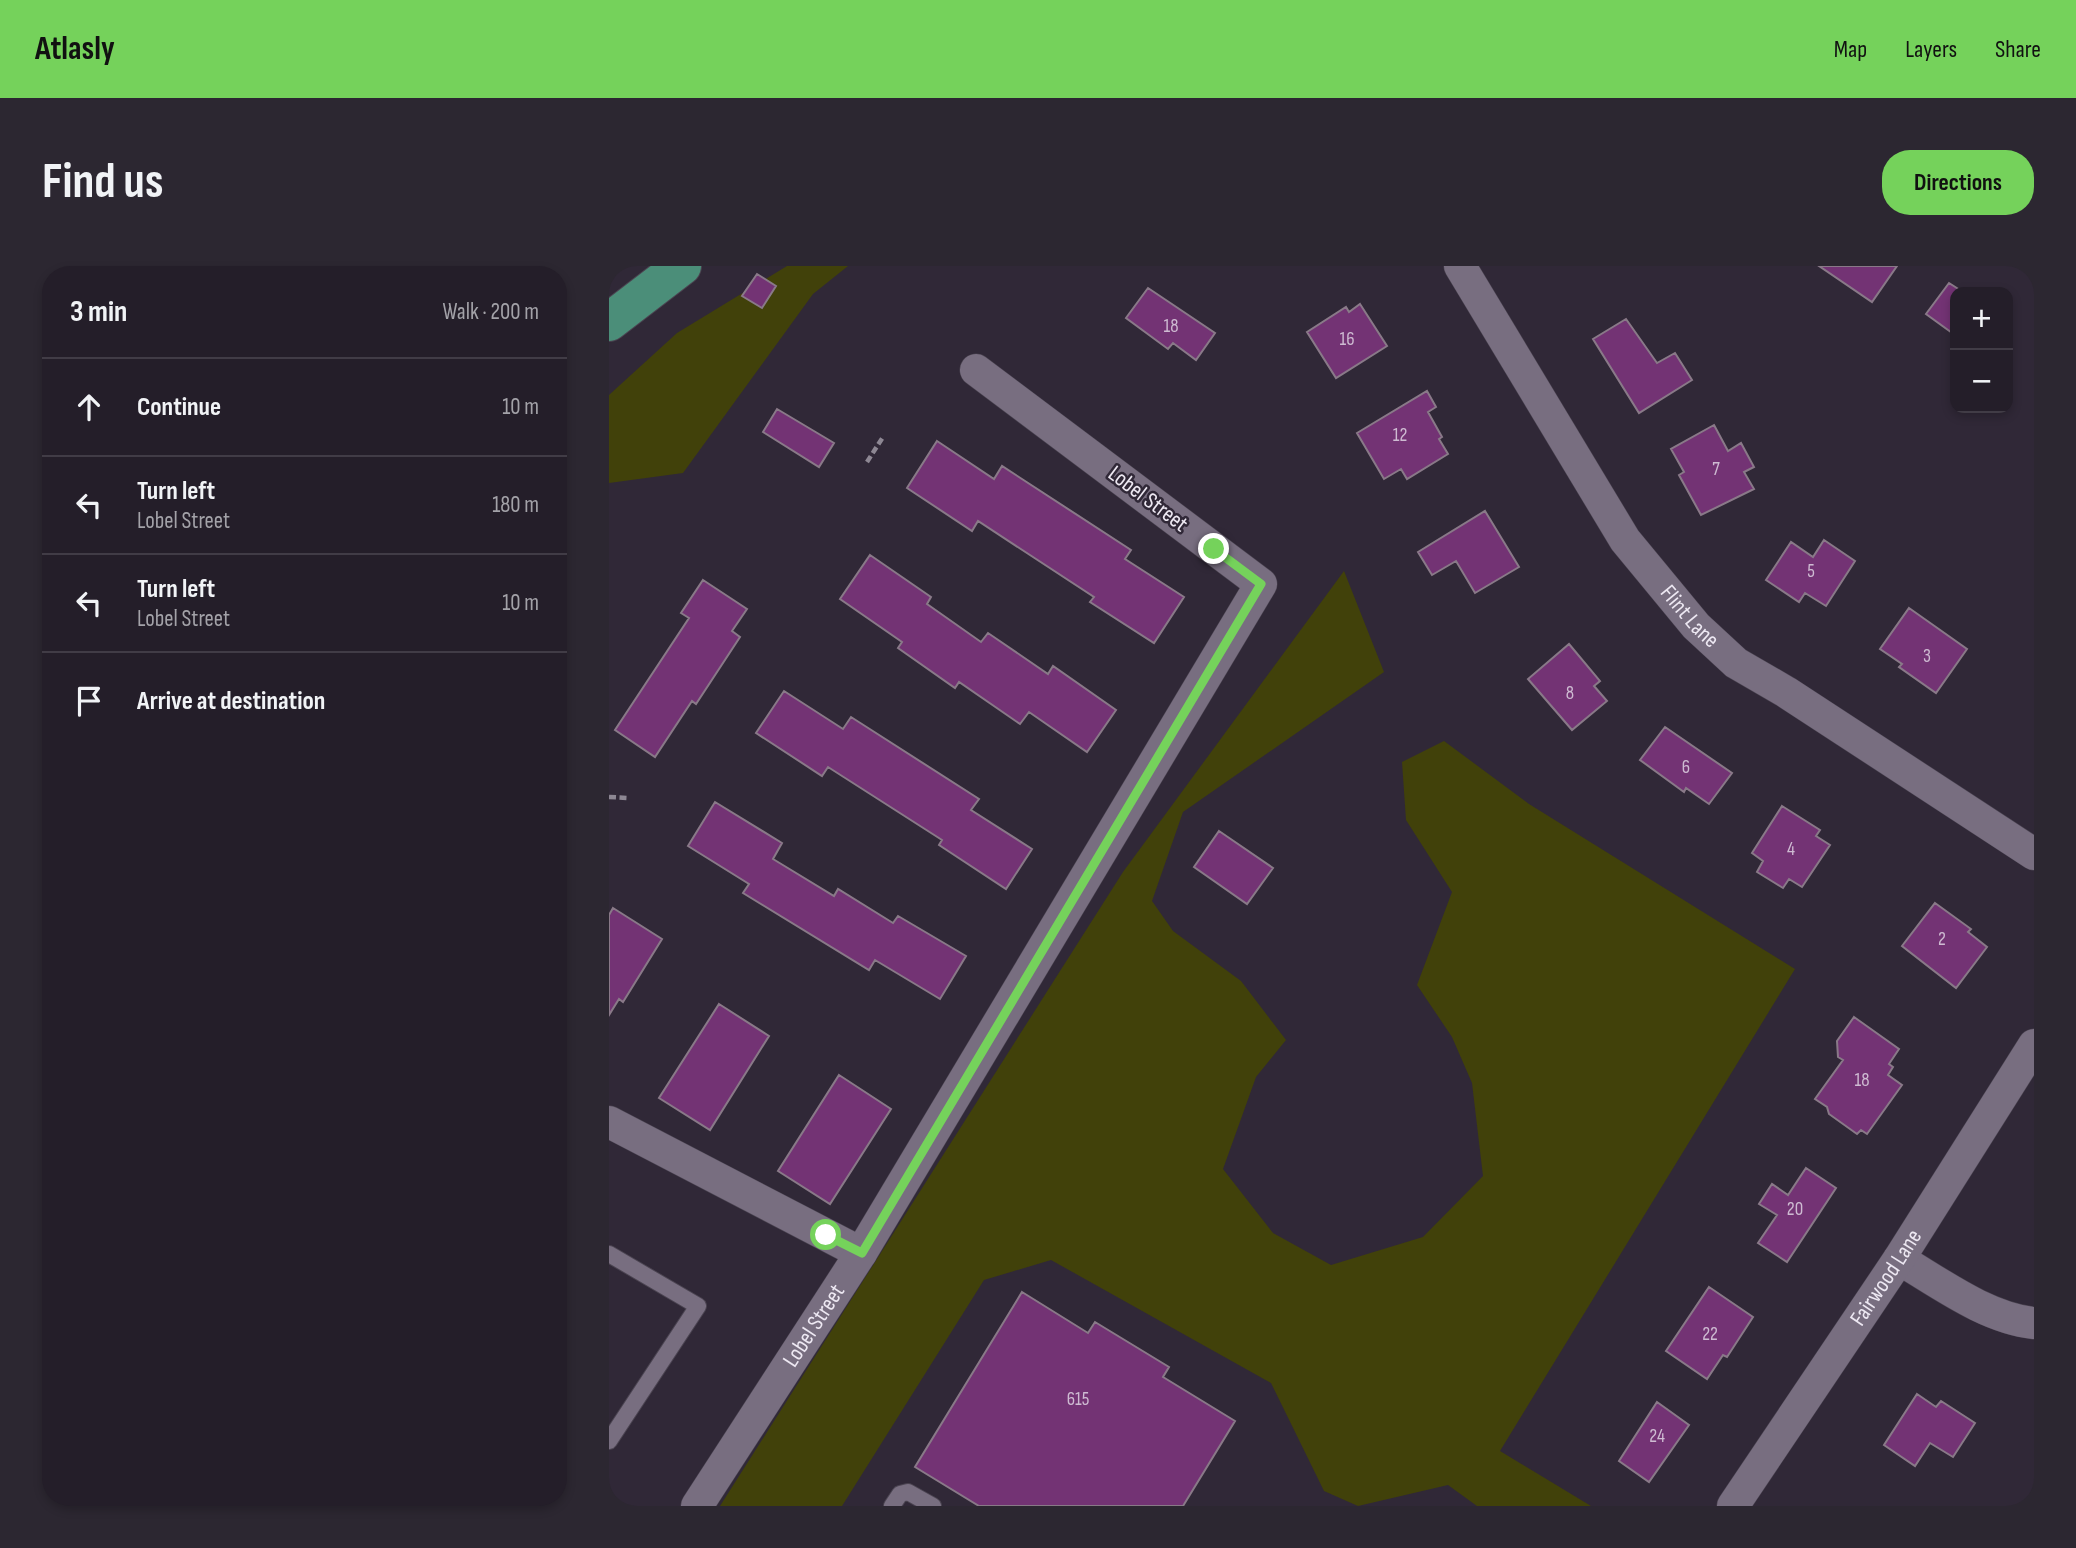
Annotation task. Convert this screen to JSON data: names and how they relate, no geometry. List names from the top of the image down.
{
  "streets": {
    "street": ["Lobel Street", "Flint Lane", "Fairwood Lane"]
  },
  "house_numbers": [
    "18",
    "16",
    "12",
    "7",
    "5",
    "3",
    "8",
    "6",
    "4",
    "2",
    "18",
    "20",
    "22",
    "615",
    "24"
  ],
  "page": {
    "header": "Atlasly",
    "nav": ["Map", "Layers", "Share"],
    "buttons": "Directions",
    "title": "Find us",
    "heading": ["3 min", "Walk · 200 m"],
    "map_buttons": ["+", "−"],
    "list": [
      ["Continue", "10 m"],
      ["Turn left", "Lobel Street", "180 m"],
      ["Turn left", "Lobel Street", "10 m"],
      "Arrive at destination"
    ]
  }
}
